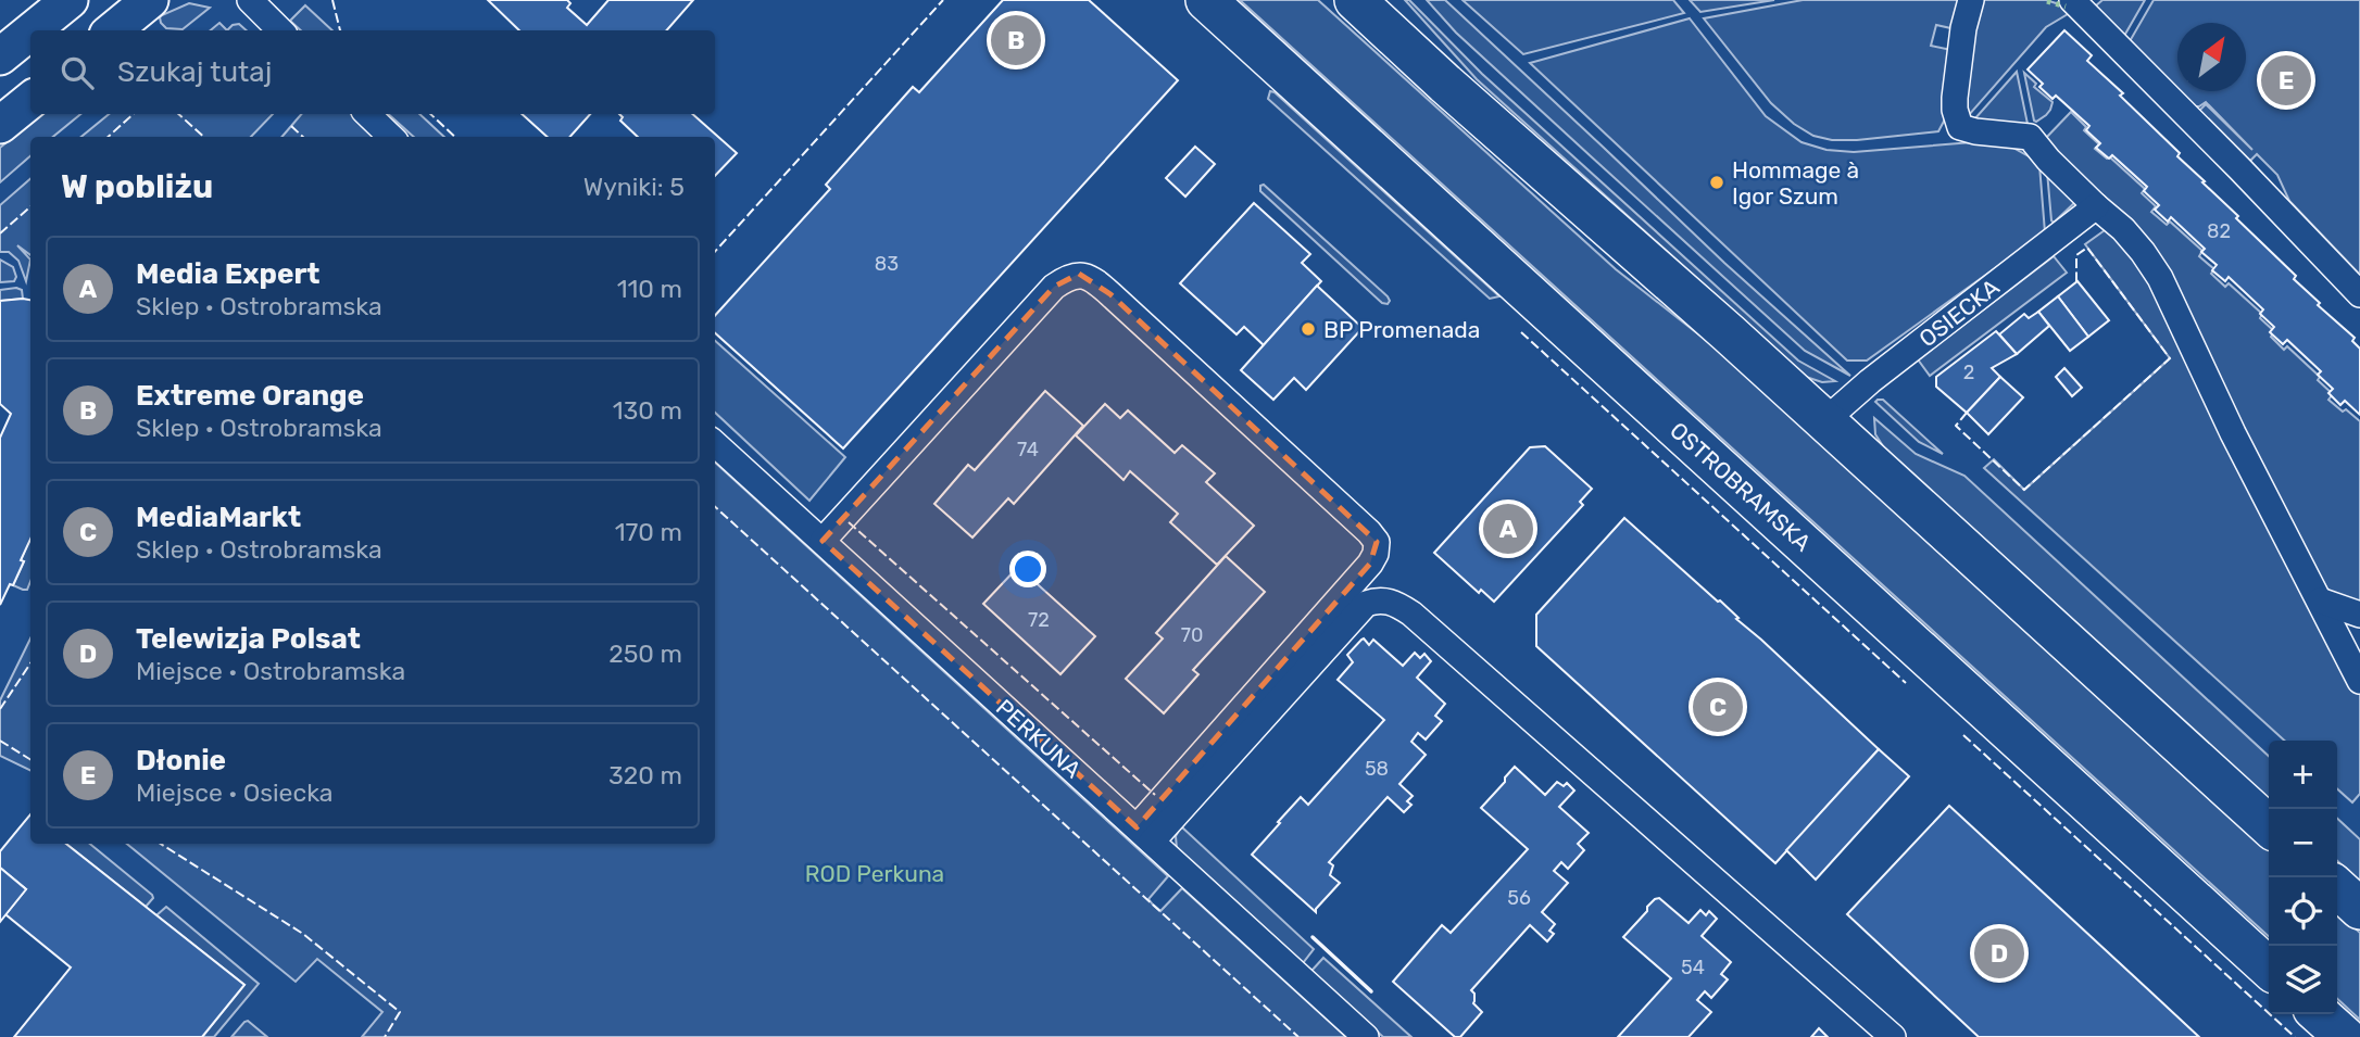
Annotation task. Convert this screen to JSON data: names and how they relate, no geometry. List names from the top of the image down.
{
  "streets": {
    "main road": ["OSTROBRAMSKA"],
    "street": ["OSIECKA", "PERKUNA"]
  },
  "parks": ["ROD Perkuna"],
  "places": ["Hommage à Igor Szum", "BP Promenada"],
  "house_numbers": [
    "82",
    "83",
    "2",
    "74",
    "72",
    "70",
    "58",
    "56",
    "54"
  ],
  "north": "top right",
  "page": {
    "pins": [
      "B",
      "E",
      "A",
      "C",
      "D"
    ],
    "search": "Szukaj tutaj",
    "heading": ["W pobliżu", "Wyniki: 5"],
    "list": [
      {
        "mark": "A",
        "name": "Media Expert",
        "note": "Sklep · Ostrobramska",
        "value": "110 m"
      },
      {
        "mark": "B",
        "name": "Extreme Orange",
        "note": "Sklep · Ostrobramska",
        "value": "130 m"
      },
      {
        "mark": "C",
        "name": "MediaMarkt",
        "note": "Sklep · Ostrobramska",
        "value": "170 m"
      },
      {
        "mark": "D",
        "name": "Telewizja Polsat",
        "note": "Miejsce · Ostrobramska",
        "value": "250 m"
      },
      {
        "mark": "E",
        "name": "Dłonie",
        "note": "Miejsce · Osiecka",
        "value": "320 m"
      }
    ],
    "map_buttons": ["+", "−"]
  }
}
